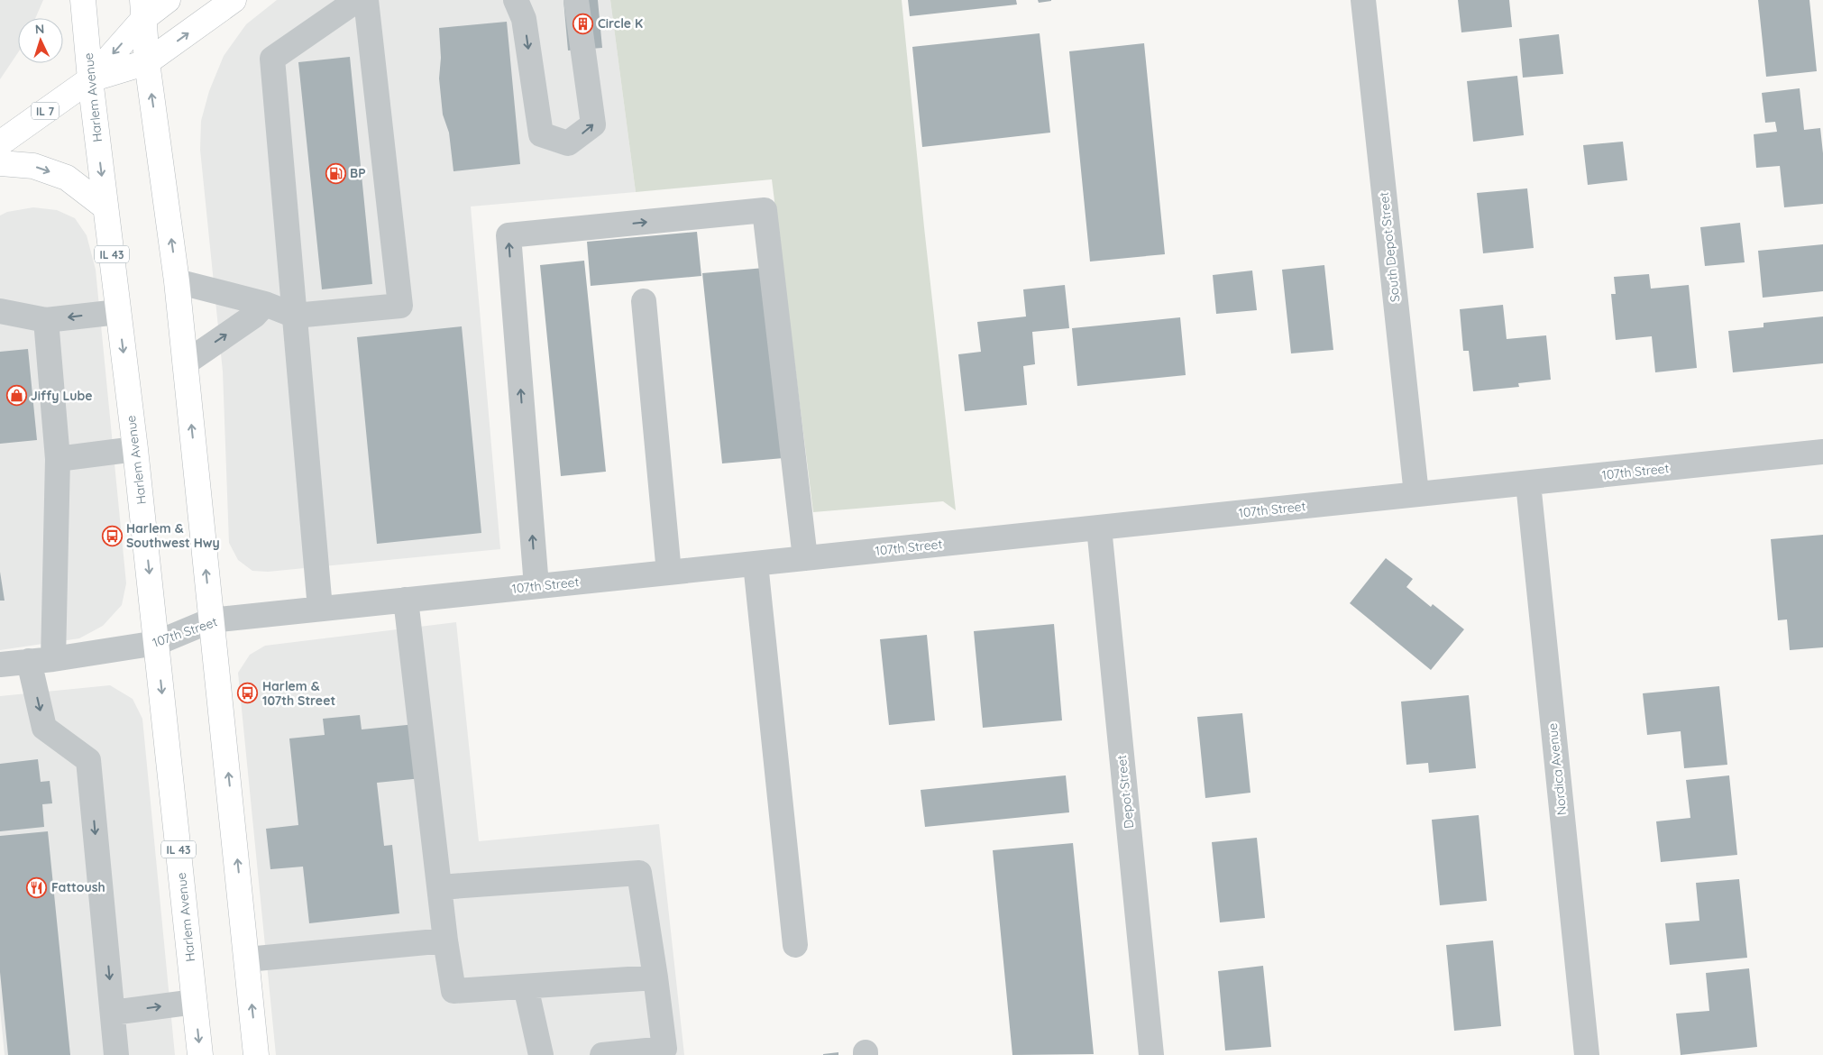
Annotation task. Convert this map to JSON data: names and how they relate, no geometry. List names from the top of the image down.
{
  "streets": {
    "main road": ["Harlem Avenue", "IL 7", "IL 43"],
    "street": [
      "South Depot Street",
      "107th Street",
      "Nordica Avenue",
      "Depot Street"
    ]
  },
  "crossings": [
    ["Harlem Avenue", "IL 7"],
    ["Harlem Avenue", "107th Street"],
    ["South Depot Street", "107th Street"],
    ["107th Street", "Nordica Avenue"],
    ["107th Street", "Depot Street"]
  ],
  "places": {
    "building": ["Circle K"],
    "fuel station": ["BP"],
    "shop": ["Jiffy Lube"],
    "bus stop": ["Harlem & Southwest Hwy", "Harlem & 107th Street"],
    "restaurant": ["Fattoush"]
  },
  "north": "top"
}
